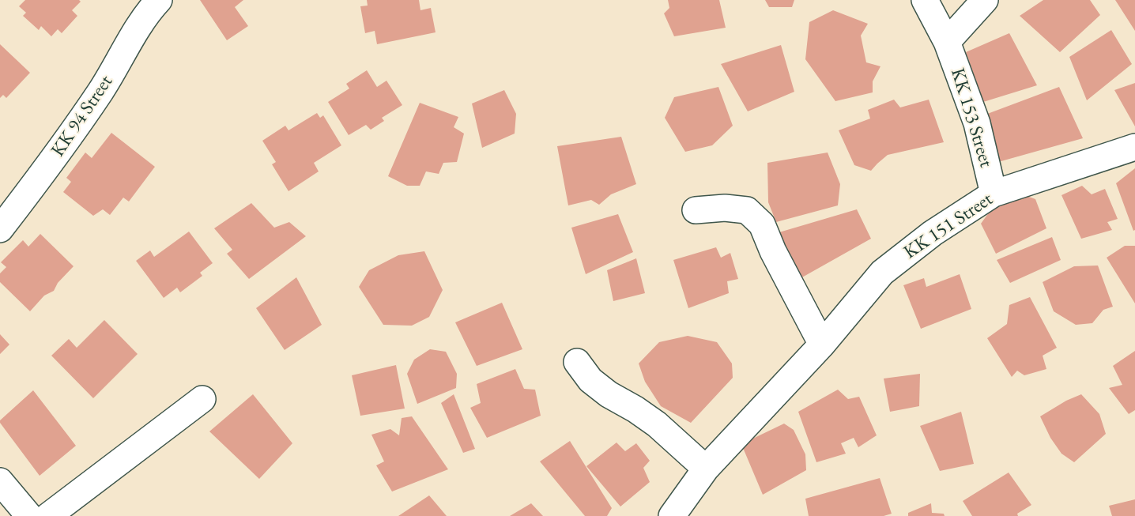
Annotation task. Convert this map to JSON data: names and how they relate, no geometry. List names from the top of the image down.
{
  "streets": {
    "street": ["KK 94 Street", "KK 153 Street", "KK 151 Street"]
  },
  "crossings": [
    ["KK 153 Street", "KK 151 Street"]
  ]
}
